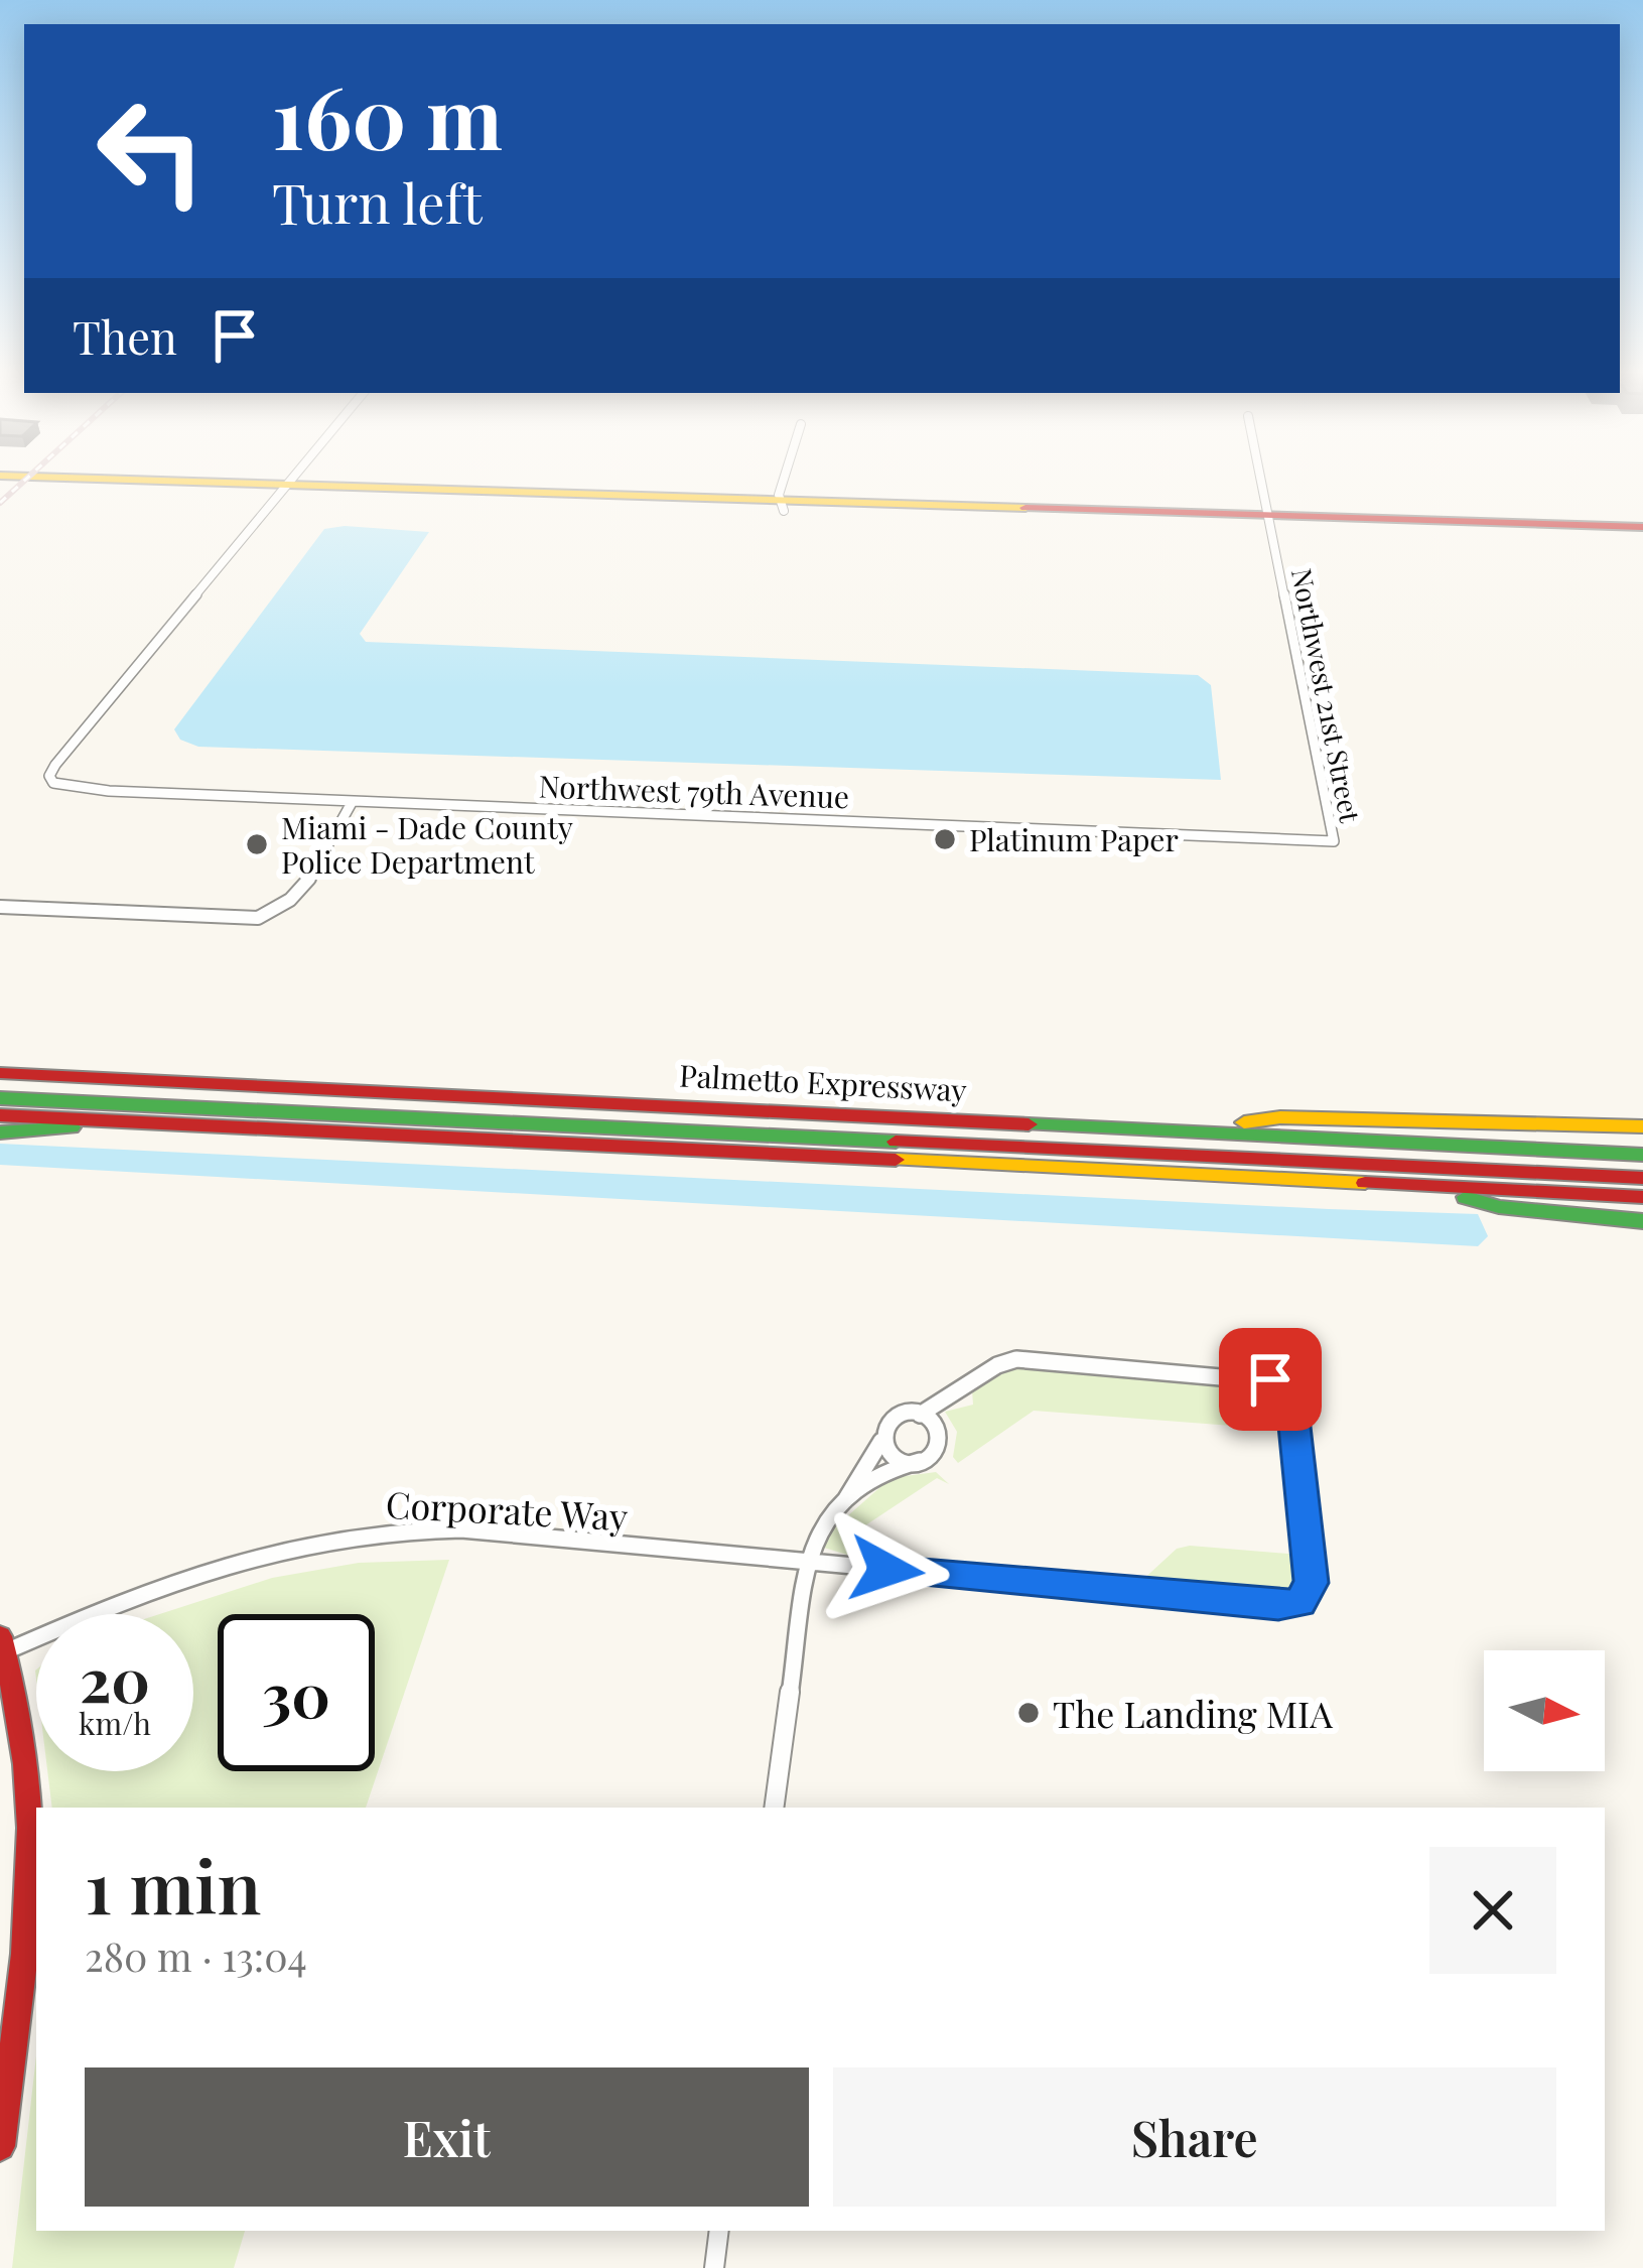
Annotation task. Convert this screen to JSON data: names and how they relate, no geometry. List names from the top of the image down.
{
  "streets": {
    "main road": ["Palmetto Expressway"],
    "street": ["Northwest 21st Street", "Northwest 79th Avenue", "Corporate Way"]
  },
  "crossings": [
    ["Northwest 21st Street", "Northwest 79th Avenue"]
  ],
  "places": ["Platinum Paper", "Miami - Dade County Police Department", "The Landing MIA"],
  "north": "right",
  "page": {
    "turn": ["160 m", "Turn left"],
    "then": "Then",
    "speed": "20 km/h",
    "limit": "30",
    "heading": ["1 min", "280 m · 13:04"],
    "buttons": ["Exit", "Share"]
  }
}
